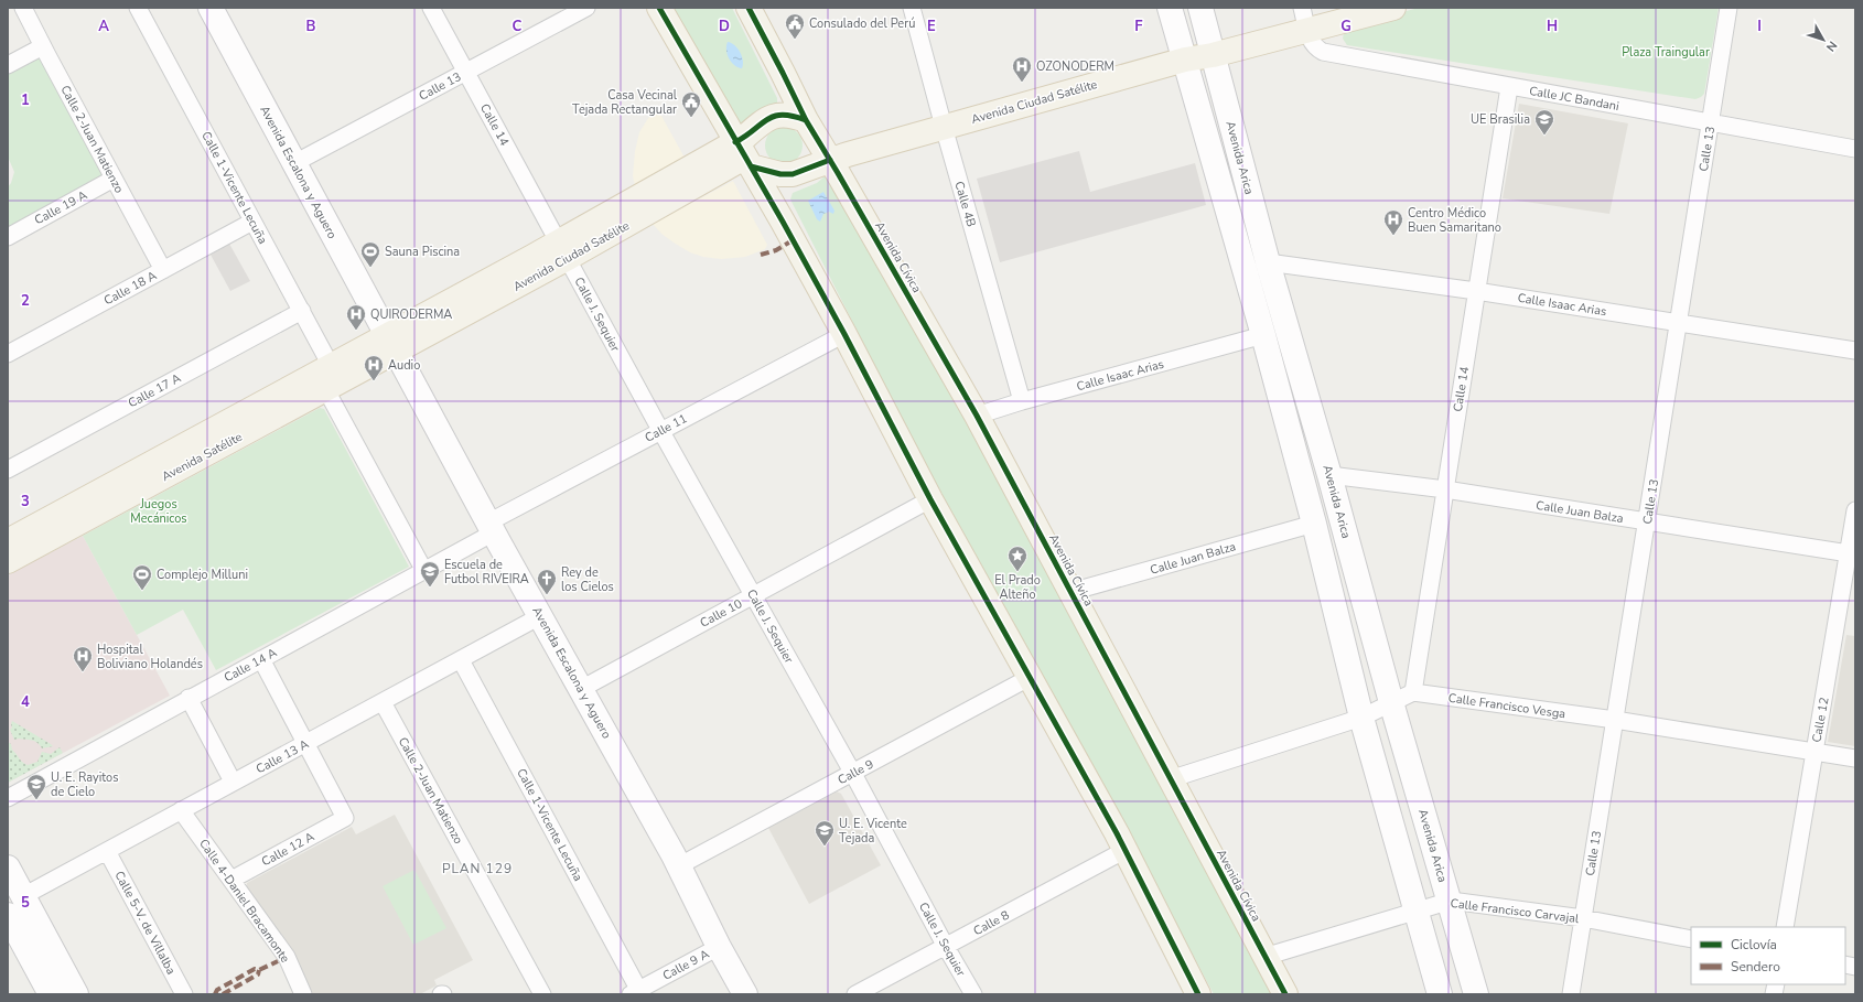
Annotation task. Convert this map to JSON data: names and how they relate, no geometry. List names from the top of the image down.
{
  "streets": {
    "main road": ["Avenida Ciudad Satélite", "Avenida Cívica", "Avenida Satélite"],
    "street": [
      "Calle 13",
      "Calle JC Bandani",
      "Calle 14",
      "Calle 2-Juan Matienzo",
      "Avenida Arica",
      "Avenida Escalona y Aguero",
      "Calle 1-Vicente Lecuña",
      "Calle 4B",
      "Calle 19 A",
      "Calle 18 A",
      "Calle Isaac Arias",
      "Calle J. Sequier",
      "Calle 17 A",
      "Calle 11",
      "Calle Juan Balza",
      "Calle 10",
      "Calle 14 A",
      "Calle Francisco Vesga",
      "Calle 12",
      "Calle 13 A",
      "Calle 9",
      "Calle 12 A",
      "Calle 4-Daniel Bracamonte",
      "Calle Francisco Carvajal",
      "Calle 5-V. de Villalba",
      "Calle 8",
      "Calle 9 A"
    ]
  },
  "crossings": [
    ["Calle 13", "Calle JC Bandani"],
    ["Calle 13", "Calle 14"],
    ["Calle 13", "Avenida Escalona y Aguero"],
    ["Calle 13", "Calle Isaac Arias"],
    ["Calle 13", "Calle Juan Balza"],
    ["Calle 13", "Calle Francisco Vesga"],
    ["Calle 13", "Calle Francisco Carvajal"],
    ["Calle JC Bandani", "Avenida Ciudad Satélite"],
    ["Calle JC Bandani", "Calle 14"],
    ["Avenida Ciudad Satélite", "Calle 14"],
    ["Avenida Ciudad Satélite", "Avenida Arica"],
    ["Avenida Ciudad Satélite", "Avenida Escalona y Aguero"],
    ["Avenida Ciudad Satélite", "Calle 4B"],
    ["Avenida Ciudad Satélite", "Avenida Cívica"],
    ["Avenida Ciudad Satélite", "Calle J. Sequier"],
    ["Avenida Ciudad Satélite", "Avenida Satélite"],
    ["Calle 14", "Calle Isaac Arias"],
    ["Calle 14", "Calle J. Sequier"],
    ["Calle 14", "Calle Juan Balza"],
    ["Calle 14", "Calle Francisco Vesga"],
    ["Calle 2-Juan Matienzo", "Calle 19 A"],
    ["Calle 2-Juan Matienzo", "Calle 18 A"],
    ["Calle 2-Juan Matienzo", "Calle 13 A"],
    ["Avenida Arica", "Calle Isaac Arias"],
    ["Avenida Arica", "Calle Juan Balza"],
    ["Avenida Arica", "Calle Francisco Vesga"],
    ["Avenida Arica", "Calle Francisco Carvajal"],
    ["Avenida Escalona y Aguero", "Calle 11"],
    ["Avenida Escalona y Aguero", "Avenida Satélite"],
    ["Avenida Escalona y Aguero", "Calle 10"],
    ["Avenida Escalona y Aguero", "Calle 14 A"],
    ["Avenida Escalona y Aguero", "Calle 13 A"],
    ["Avenida Escalona y Aguero", "Calle 9"],
    ["Avenida Escalona y Aguero", "Calle 9 A"],
    ["Calle 1-Vicente Lecuña", "Calle 18 A"],
    ["Calle 1-Vicente Lecuña", "Calle 17 A"],
    ["Calle 1-Vicente Lecuña", "Avenida Satélite"],
    ["Calle 1-Vicente Lecuña", "Calle 14 A"],
    ["Calle 1-Vicente Lecuña", "Calle 13 A"],
    ["Calle 1-Vicente Lecuña", "Calle 9 A"],
    ["Calle 4B", "Calle Isaac Arias"],
    ["Avenida Cívica", "Calle Isaac Arias"],
    ["Avenida Cívica", "Calle Juan Balza"],
    ["Avenida Cívica", "Calle Francisco Vesga"],
    ["Avenida Cívica", "Calle Francisco Carvajal"],
    ["Calle J. Sequier", "Calle 11"],
    ["Calle J. Sequier", "Calle 10"],
    ["Calle J. Sequier", "Calle 9"],
    ["Calle J. Sequier", "Calle 8"],
    ["Calle 11", "Calle 14 A"],
    ["Calle Juan Balza", "Calle 12"],
    ["Calle Francisco Vesga", "Calle 12"],
    ["Calle 13 A", "Calle 12 A"],
    ["Calle 13 A", "Calle 4-Daniel Bracamonte"],
    ["Calle 13 A", "Calle 5-V. de Villalba"],
    ["Calle 12 A", "Calle 4-Daniel Bracamonte"]
  ],
  "districts": ["PLAN 129"],
  "parks": ["Plaza Traingular", "Juegos Mecánicos"],
  "places": {
    "public building": ["Consulado del Perú", "Casa Vecinal Tejada Rectangular"],
    "hospital": [
      "OZONODERM",
      "Centro Médico Buen Samaritano",
      "QUIRODERMA",
      "Audio",
      "Hospital Boliviano Holandés"
    ],
    "school or university": [
      "UE Brasilia",
      "Escuela de Futbol RIVEIRA",
      "U. E. Rayitos de Cielo",
      "U. E. Vicente Tejada"
    ],
    "sports": ["Sauna Piscina", "Complejo Milluni"],
    "place": ["El Prado Alteño"],
    "church": ["Rey de los Cielos"]
  },
  "legend": ["Ciclovía", "Sendero"],
  "north": "bottom right",
  "grid": {
    "columns": [
      "A",
      "B",
      "C",
      "D",
      "E",
      "F",
      "G",
      "H",
      "I"
    ],
    "rows": [
      "1",
      "2",
      "3",
      "4",
      "5"
    ]
  }
}
